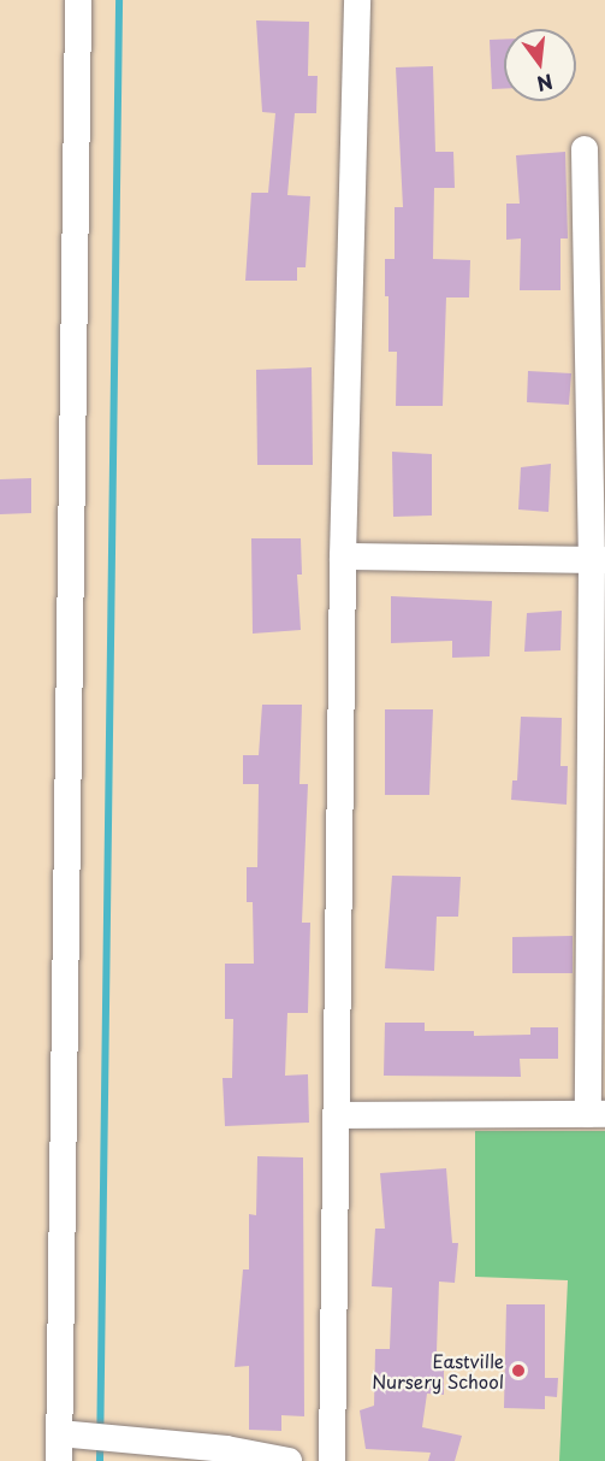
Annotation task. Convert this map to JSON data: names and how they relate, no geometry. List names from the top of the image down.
{
  "places": ["Eastville Nursery School"],
  "north": "bottom"
}
